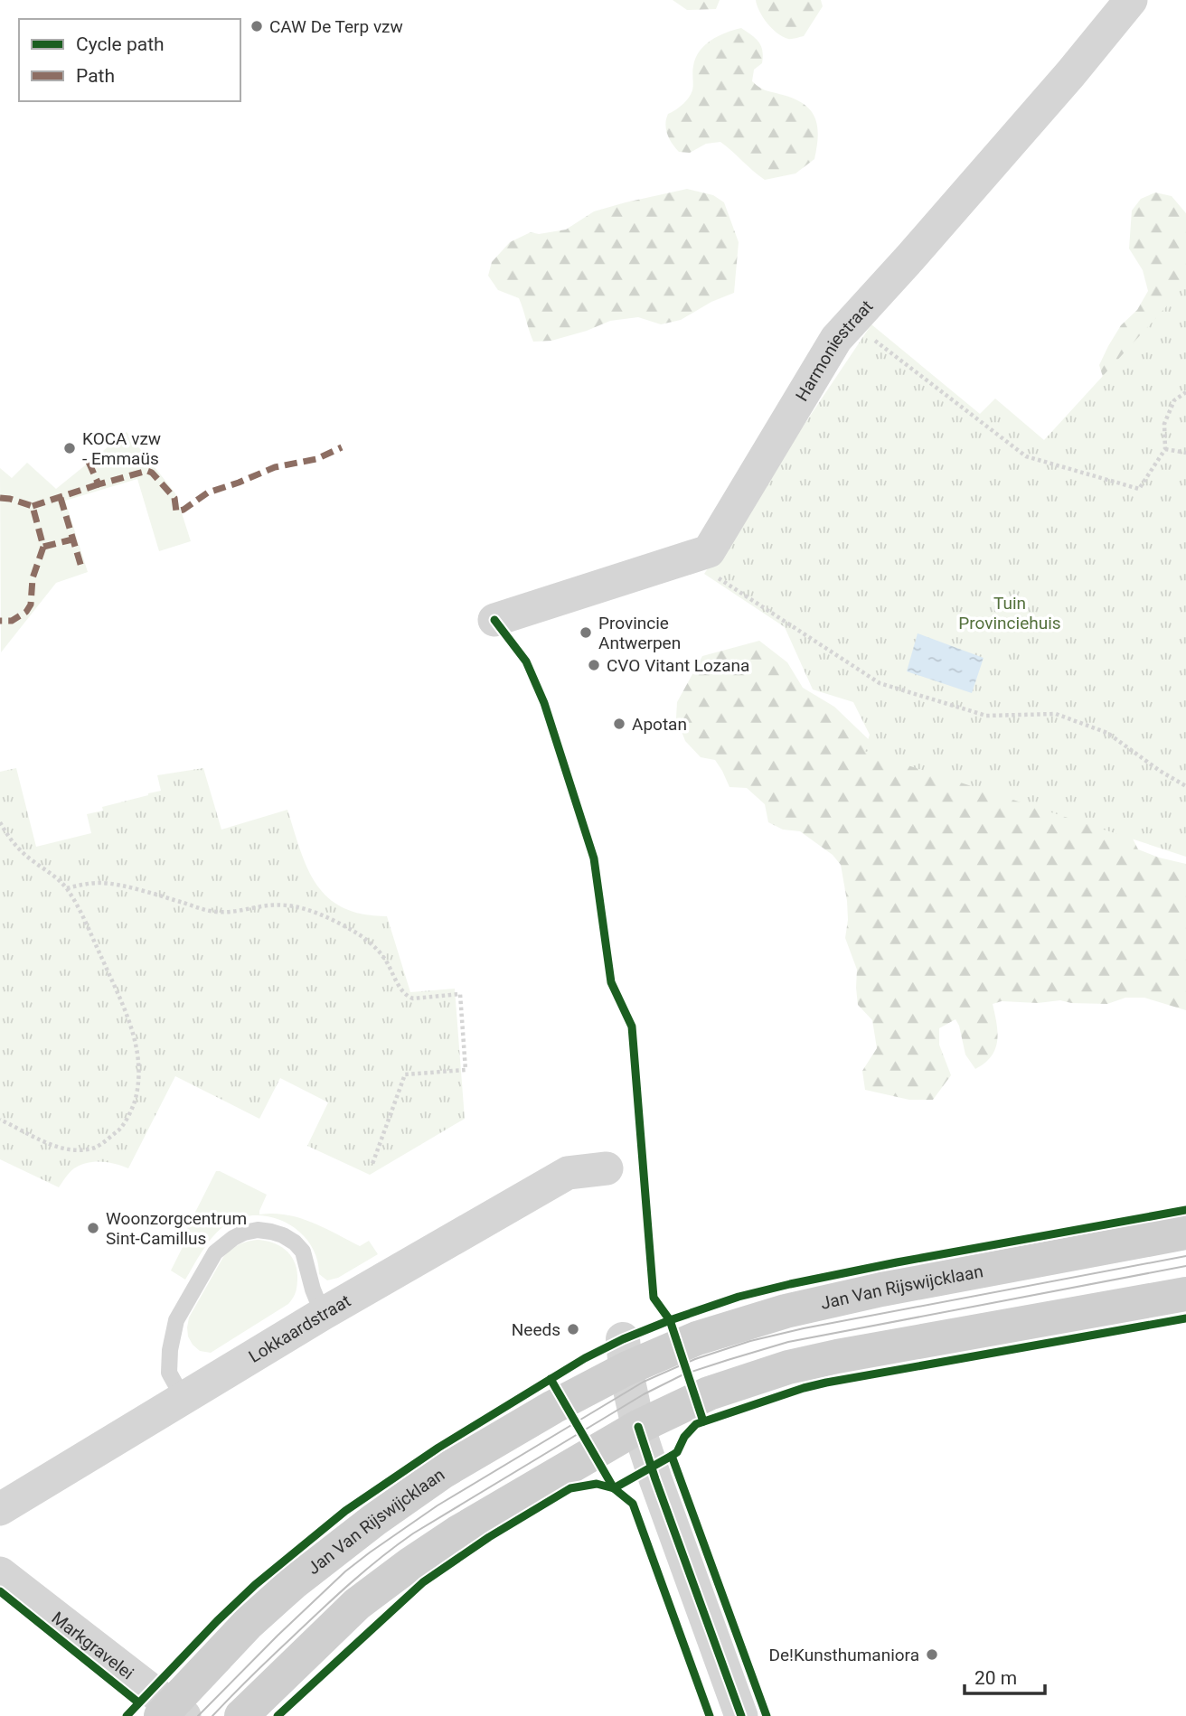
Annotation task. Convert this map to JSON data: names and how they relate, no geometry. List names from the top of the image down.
{
  "streets": {
    "main road": ["Jan Van Rijswijcklaan"],
    "street": ["Harmoniestraat", "Lokkaardstraat", "Markgravelei"]
  },
  "crossings": [
    ["Jan Van Rijswijcklaan", "Markgravelei"]
  ],
  "parks": ["Tuin Provinciehuis"],
  "places": [
    "CAW De Terp vzw",
    "KOCA vzw - Emmaüs",
    "Provincie Antwerpen",
    "CVO Vitant Lozana",
    "Apotan",
    "Woonzorgcentrum Sint-Camillus",
    "Needs",
    "De!Kunsthumaniora"
  ],
  "legend": ["Cycle path", "Path"],
  "scale_bar": "20 m"
}
